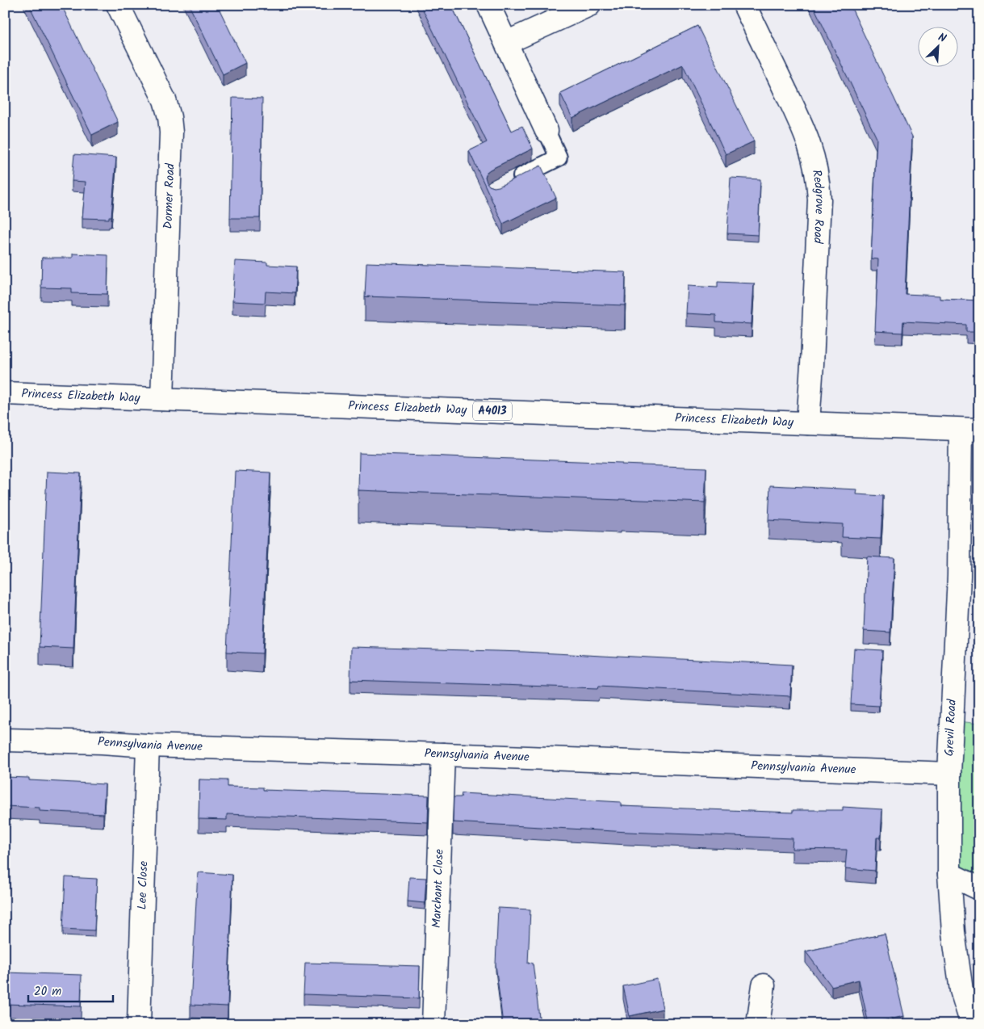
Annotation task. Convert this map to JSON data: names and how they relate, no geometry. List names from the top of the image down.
{
  "streets": {
    "street": [
      "Dormer Road",
      "Redgrove Road",
      "Princess Elizabeth Way",
      "A4013",
      "Grevil Road",
      "Pennsylvania Avenue",
      "Lee Close",
      "Marchant Close"
    ]
  },
  "crossings": [
    ["Dormer Road", "Princess Elizabeth Way"],
    ["Redgrove Road", "Princess Elizabeth Way"],
    ["Princess Elizabeth Way", "Grevil Road"],
    ["Grevil Road", "Pennsylvania Avenue"],
    ["Pennsylvania Avenue", "Lee Close"],
    ["Pennsylvania Avenue", "Marchant Close"]
  ],
  "scale_bar": "20 m",
  "north": "top right"
}
